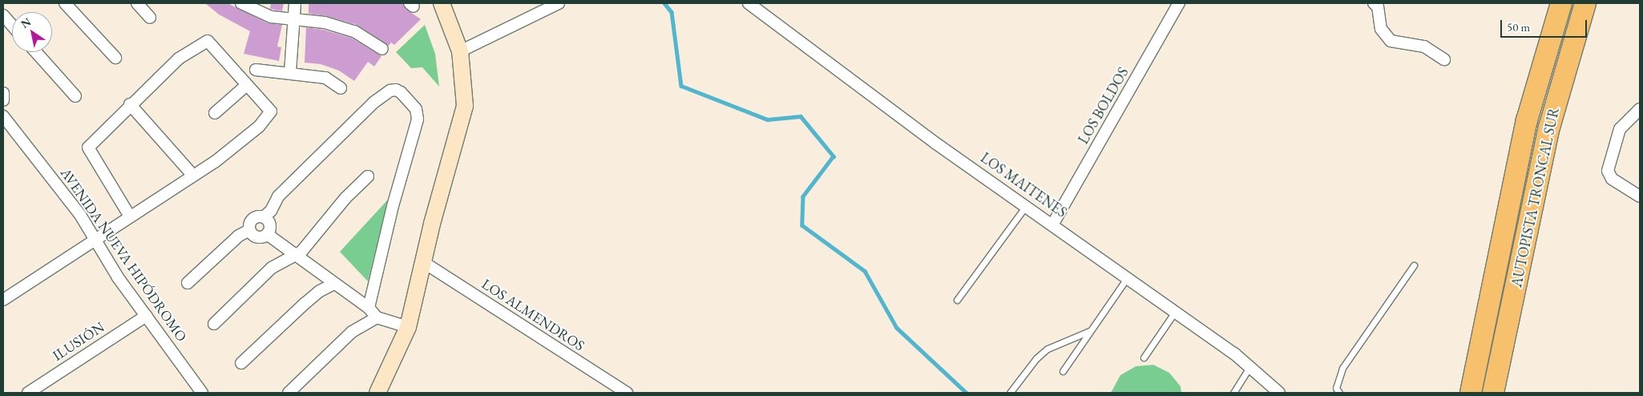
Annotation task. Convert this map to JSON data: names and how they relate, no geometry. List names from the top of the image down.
{
  "streets": {
    "highway": ["AUTOPISTA TRONCAL SUR"],
    "street": [
      "LOS BOLDOS",
      "LOS MAITENES",
      "AVENIDA NUEVA HIPÓDROMO",
      "LOS ALMENDROS",
      "ILUSIÓN"
    ]
  },
  "crossings": [
    ["LOS BOLDOS", "LOS MAITENES"],
    ["AVENIDA NUEVA HIPÓDROMO", "ILUSIÓN"]
  ],
  "scale_bar": "50 m",
  "north": "top left"
}
